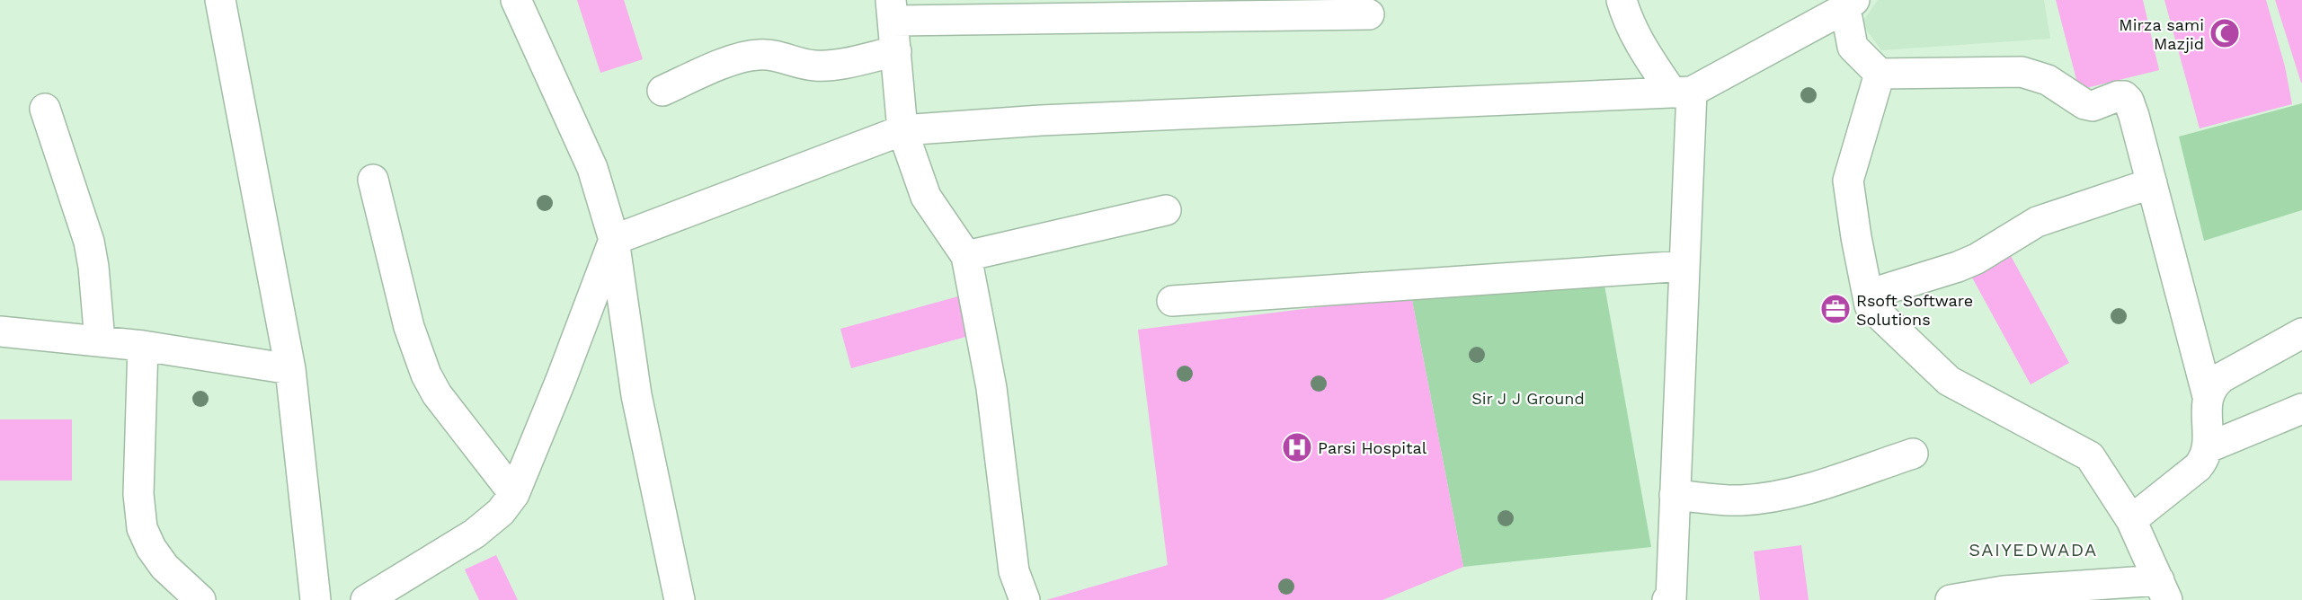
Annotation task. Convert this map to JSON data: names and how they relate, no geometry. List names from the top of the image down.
{
  "districts": ["SAIYEDWADA"],
  "parks": ["Sir J J Ground"],
  "places": {
    "mosque": ["Mirza sami Mazjid"],
    "office": ["Rsoft Software Solutions"],
    "hospital": ["Parsi Hospital"]
  }
}
